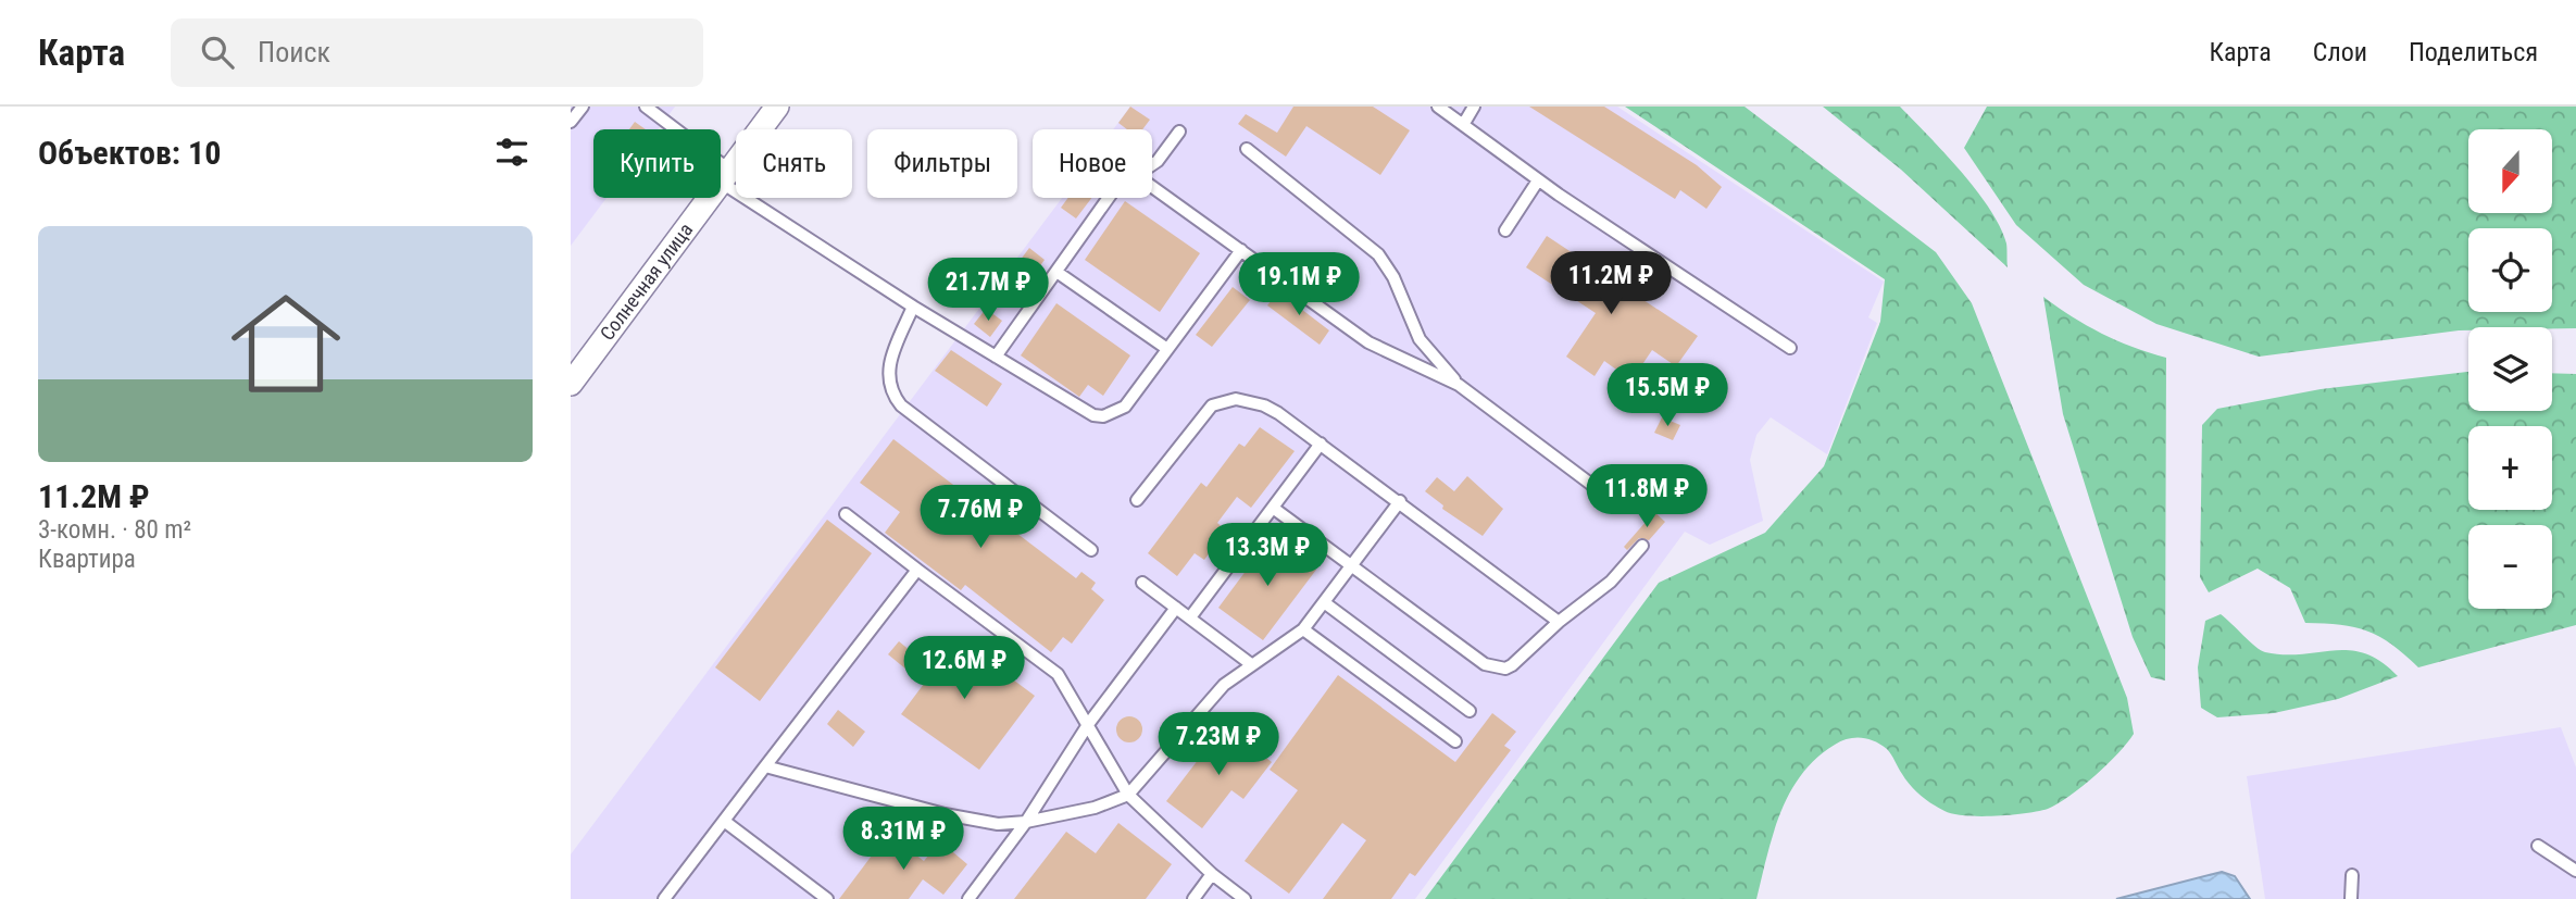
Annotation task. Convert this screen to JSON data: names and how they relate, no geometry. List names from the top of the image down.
{
  "streets": {
    "street": ["Солнечная улица"]
  },
  "north": "bottom",
  "page": {
    "header": "Карта",
    "search": "Поиск",
    "nav": ["Карта", "Слои", "Поделиться"],
    "heading": "Объектов: 10",
    "map_buttons": ["+", "−"],
    "chip": [
      "Купить",
      "Снять",
      "Фильтры",
      "Новое"
    ],
    "list": [
      {
        "name": "11.2M ₽",
        "note": "3-комн. · 80 m² · Квартира"
      }
    ],
    "price": [
      "11.2M ₽",
      "19.1M ₽",
      "21.7M ₽",
      "15.5M ₽",
      "11.8M ₽",
      "7.76M ₽",
      "13.3M ₽",
      "12.6M ₽",
      "7.23M ₽",
      "8.31M ₽"
    ]
  }
}
